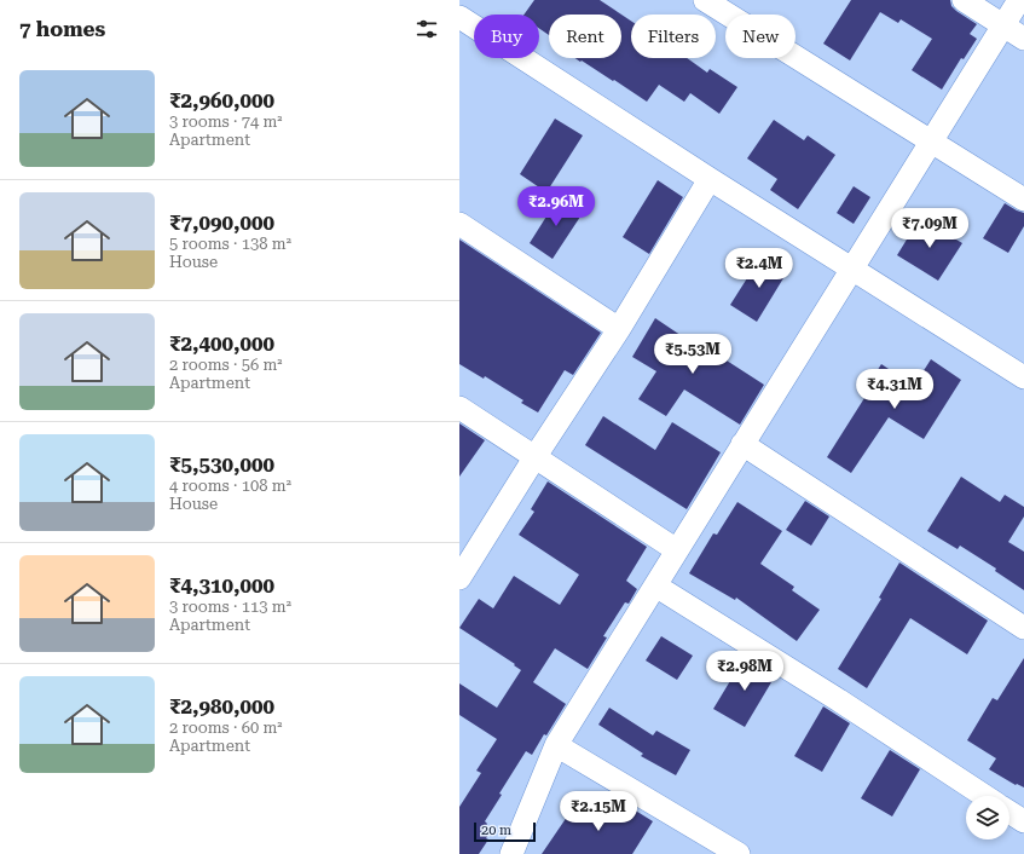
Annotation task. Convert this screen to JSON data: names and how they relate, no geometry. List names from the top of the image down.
{
  "scale_bar": "20 m",
  "page": {
    "heading": "7 homes",
    "chip": [
      "Buy",
      "Rent",
      "Filters",
      "New"
    ],
    "list": [
      {
        "name": "₹2,960,000",
        "note": "3 rooms · 74 m² · Apartment"
      },
      {
        "name": "₹7,090,000",
        "note": "5 rooms · 138 m² · House"
      },
      {
        "name": "₹2,400,000",
        "note": "2 rooms · 56 m² · Apartment"
      },
      {
        "name": "₹5,530,000",
        "note": "4 rooms · 108 m² · House"
      },
      {
        "name": "₹4,310,000",
        "note": "3 rooms · 113 m² · Apartment"
      },
      {
        "name": "₹2,980,000",
        "note": "2 rooms · 60 m² · Apartment"
      }
    ],
    "price": [
      "₹2.96M",
      "₹7.09M",
      "₹2.4M",
      "₹5.53M",
      "₹4.31M",
      "₹2.98M",
      "₹2.15M"
    ],
    "scale": "20 m"
  }
}
